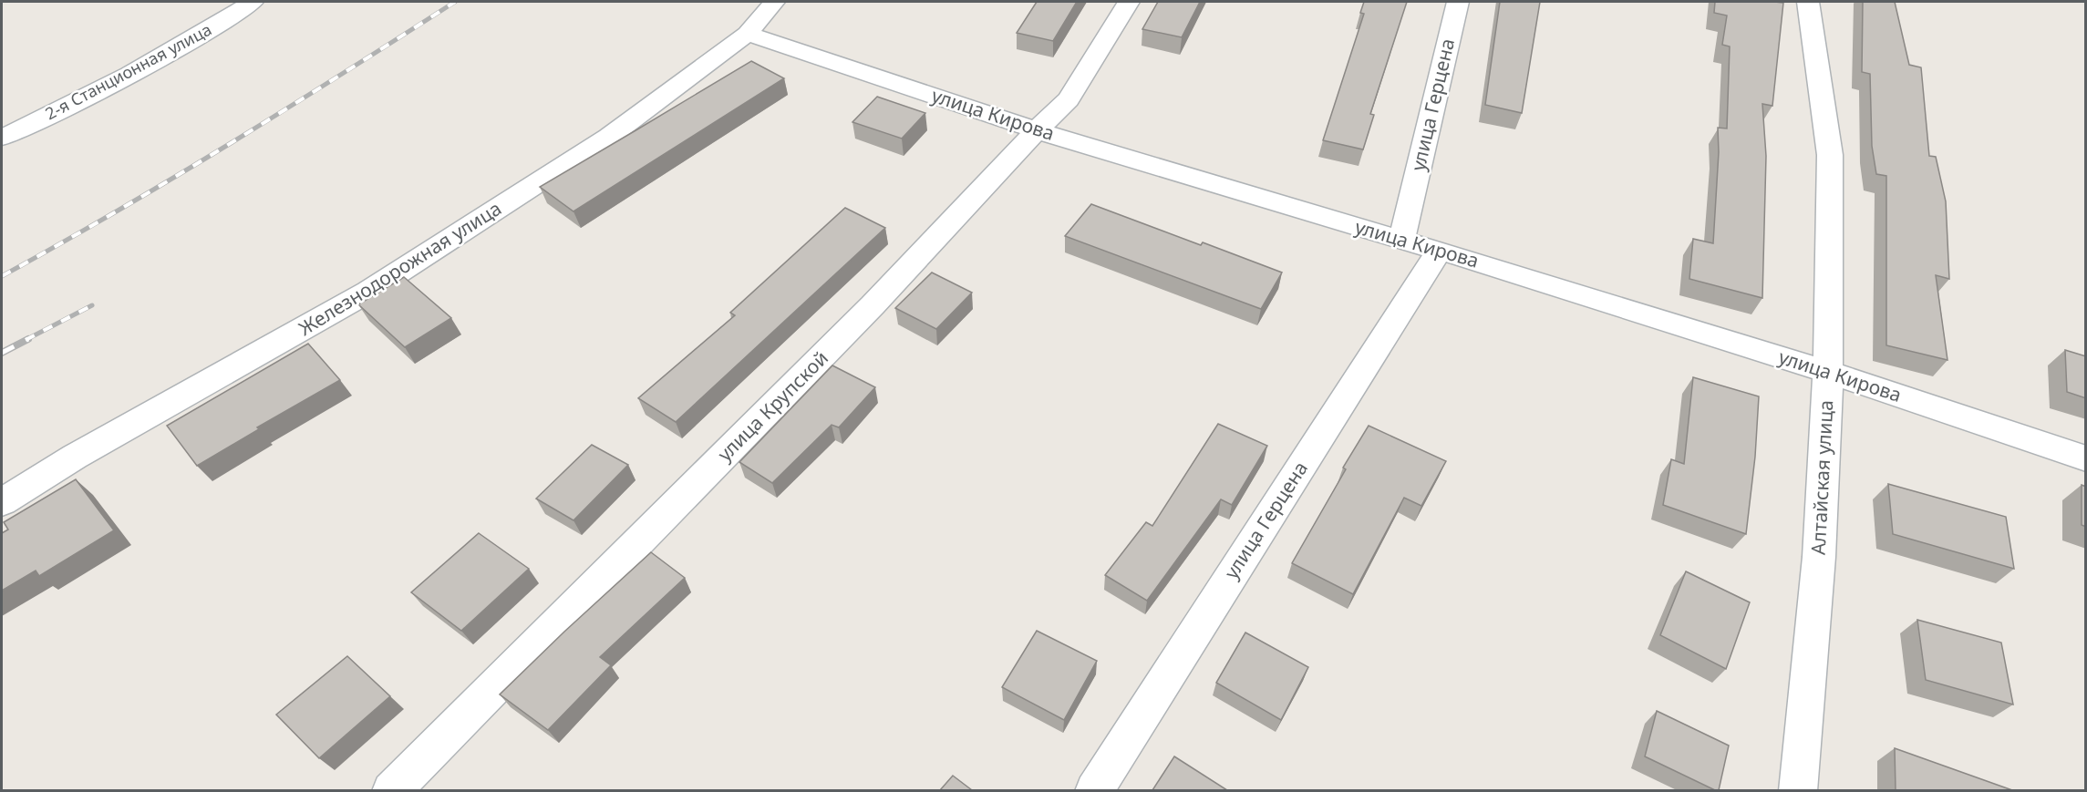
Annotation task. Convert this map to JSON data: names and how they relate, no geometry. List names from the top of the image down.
{
  "streets": {
    "street": [
      "2-я Станционная улица",
      "улица Герцена",
      "улица Кирова",
      "Железнодорожная улица",
      "улица Крупской",
      "Алтайская улица"
    ]
  },
  "crossings": [
    ["улица Герцена", "улица Кирова"],
    ["улица Кирова", "Железнодорожная улица"],
    ["улица Кирова", "улица Крупской"],
    ["улица Кирова", "Алтайская улица"]
  ]
}
